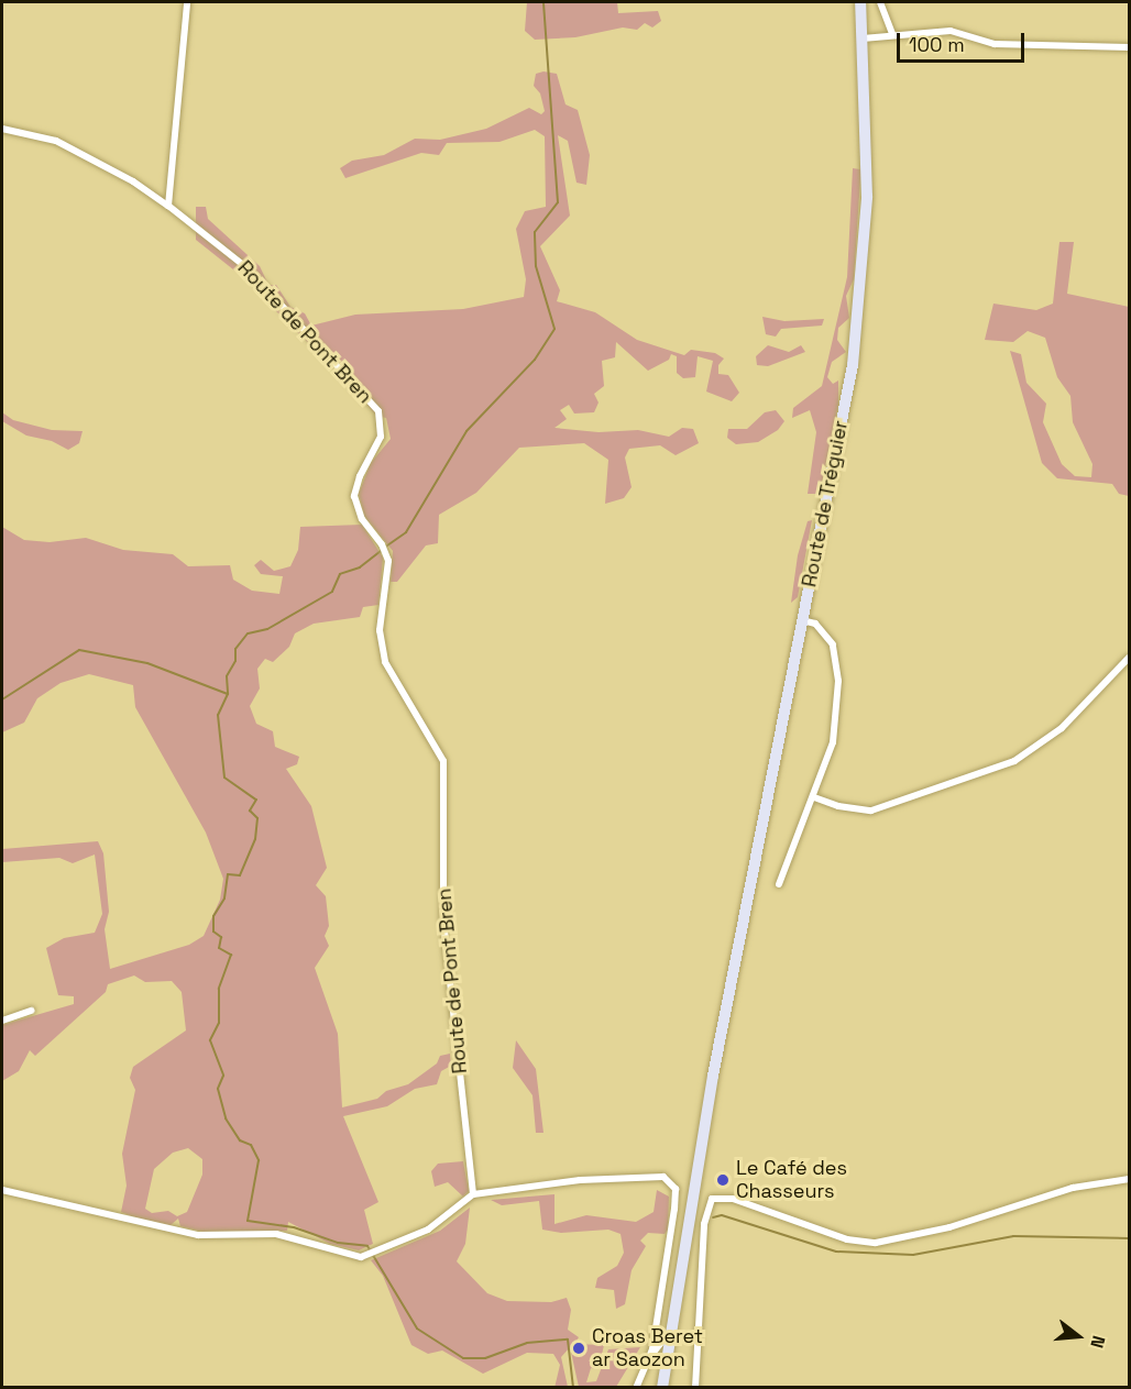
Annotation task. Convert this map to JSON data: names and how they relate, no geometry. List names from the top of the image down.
{
  "streets": {
    "main road": ["Route de Tréguier"],
    "street": ["Route de Pont Bren"]
  },
  "places": ["Le Café des Chasseurs", "Croas Beret ar Saozon"],
  "scale_bar": "100 m",
  "north": "right"
}
